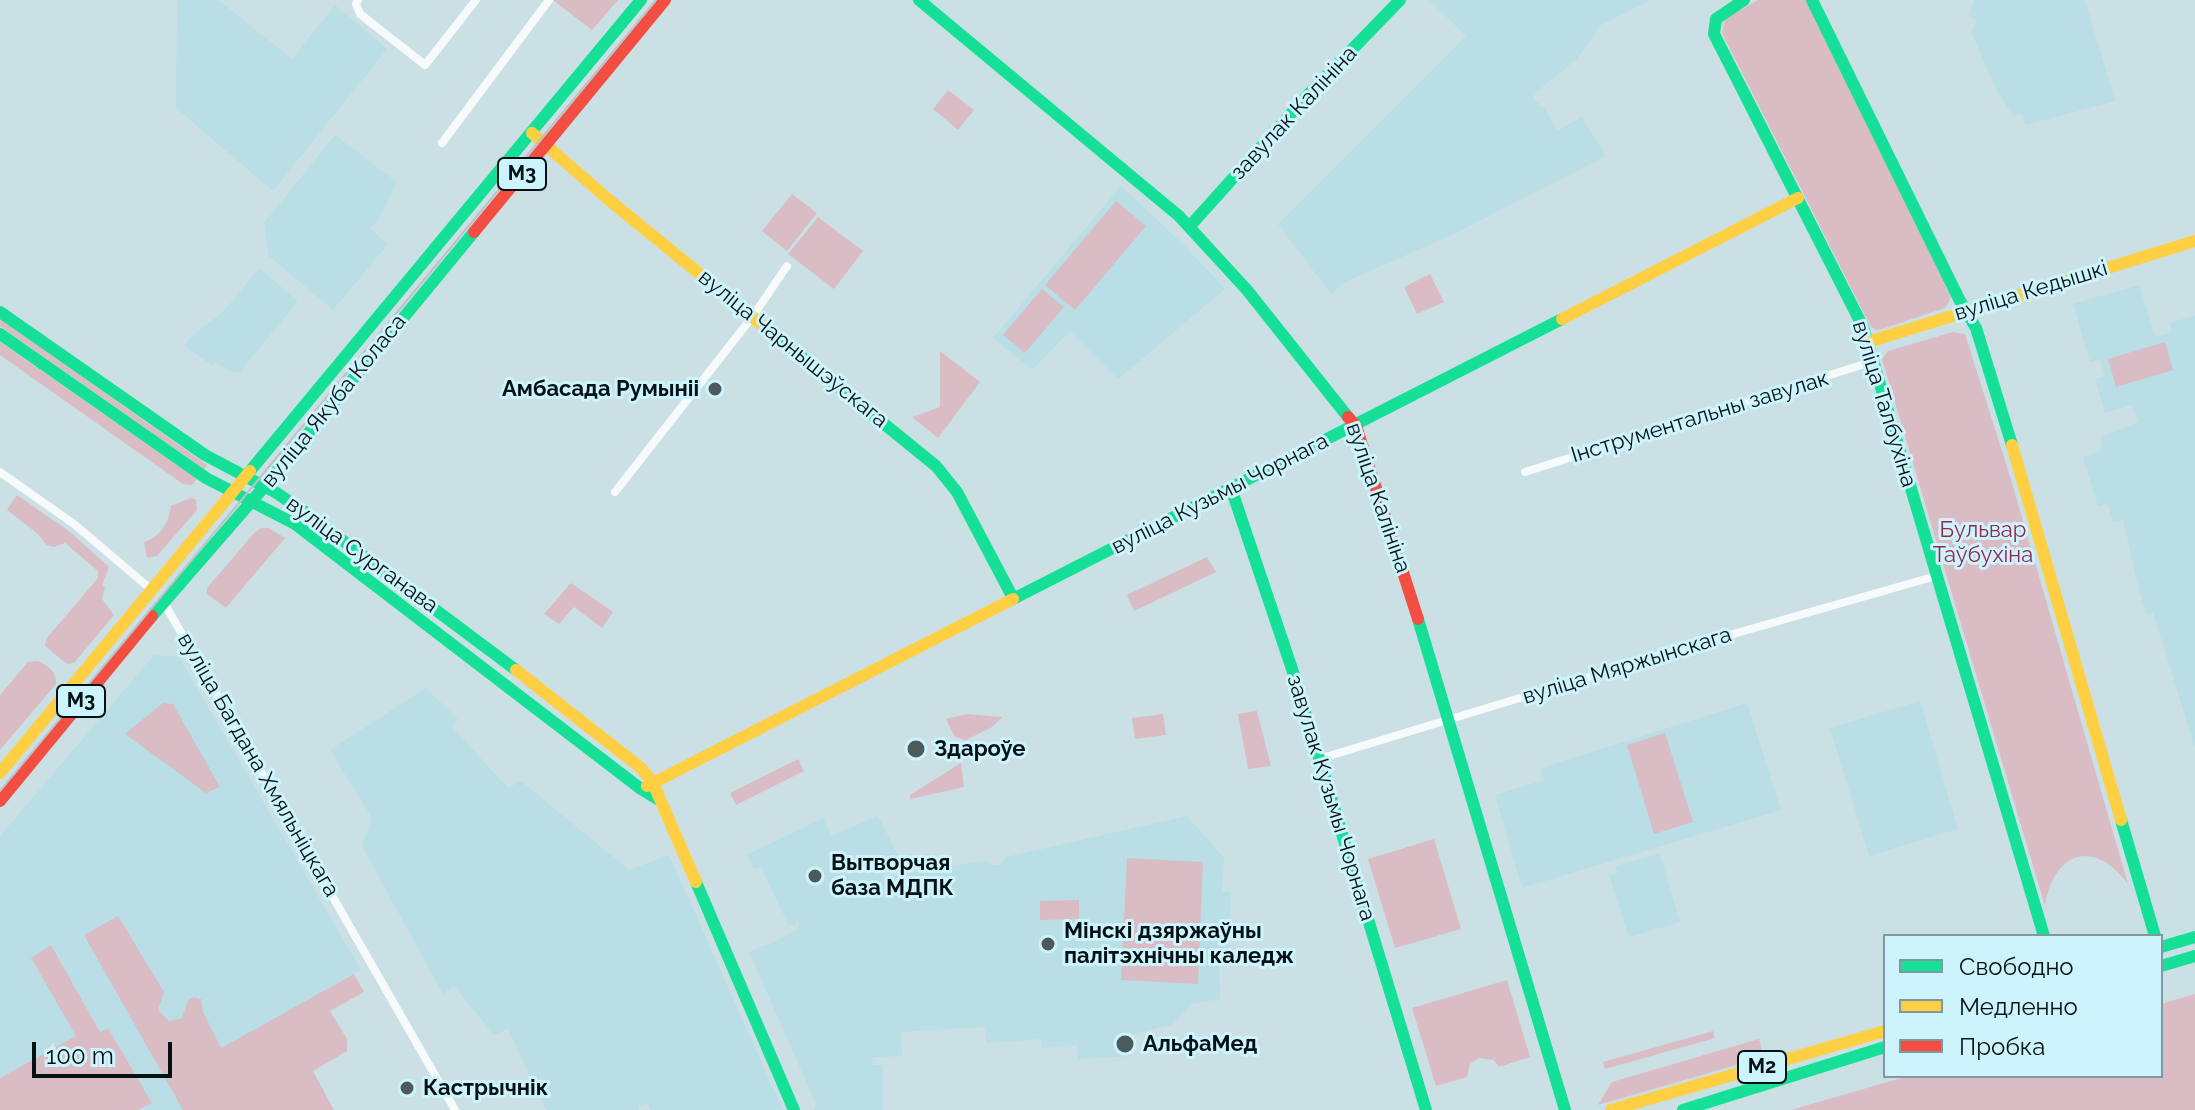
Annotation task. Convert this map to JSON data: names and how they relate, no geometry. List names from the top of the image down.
{
  "streets": {
    "main road": [
      "завулак Калініна",
      "М3",
      "вуліца Кедышкі",
      "вуліца Чарнышэўскага",
      "вуліца Якуба Коласа",
      "вуліца Талбухіна",
      "вуліца Кузьмы Чорнага",
      "вуліца Калініна",
      "вуліца Сурганава",
      "завулак Кузьмы Чорнага",
      "М2"
    ],
    "street": ["Інструментальны завулак", "вуліца Мяржынскага", "вуліца Багдана Хмяльніцкага"]
  },
  "crossings": [
    ["завулак Калініна", "вуліца Калініна"],
    ["вуліца Кедышкі", "вуліца Талбухіна"],
    ["вуліца Чарнышэўскага", "вуліца Якуба Коласа"],
    ["вуліца Чарнышэўскага", "вуліца Кузьмы Чорнага"],
    ["вуліца Якуба Коласа", "вуліца Сурганава"],
    ["вуліца Якуба Коласа", "вуліца Багдана Хмяльніцкага"],
    ["вуліца Талбухіна", "Інструментальны завулак"],
    ["вуліца Талбухіна", "вуліца Кузьмы Чорнага"],
    ["вуліца Талбухіна", "вуліца Мяржынскага"],
    ["вуліца Кузьмы Чорнага", "вуліца Калініна"],
    ["вуліца Кузьмы Чорнага", "вуліца Сурганава"],
    ["вуліца Кузьмы Чорнага", "завулак Кузьмы Чорнага"],
    ["вуліца Калініна", "вуліца Мяржынскага"],
    ["вуліца Мяржынскага", "завулак Кузьмы Чорнага"]
  ],
  "parks": ["Бульвар Таўбухіна"],
  "places": [
    "Амбасада Румыніі",
    "Здароўе",
    "Вытворчая база МДПК",
    "Мінскі дзяржаўны палітэхнічны каледж",
    "АльфаМед",
    "Кастрычнік"
  ],
  "legend": ["Свободно", "Медленно", "Пробка"],
  "scale_bar": "100 m"
}
